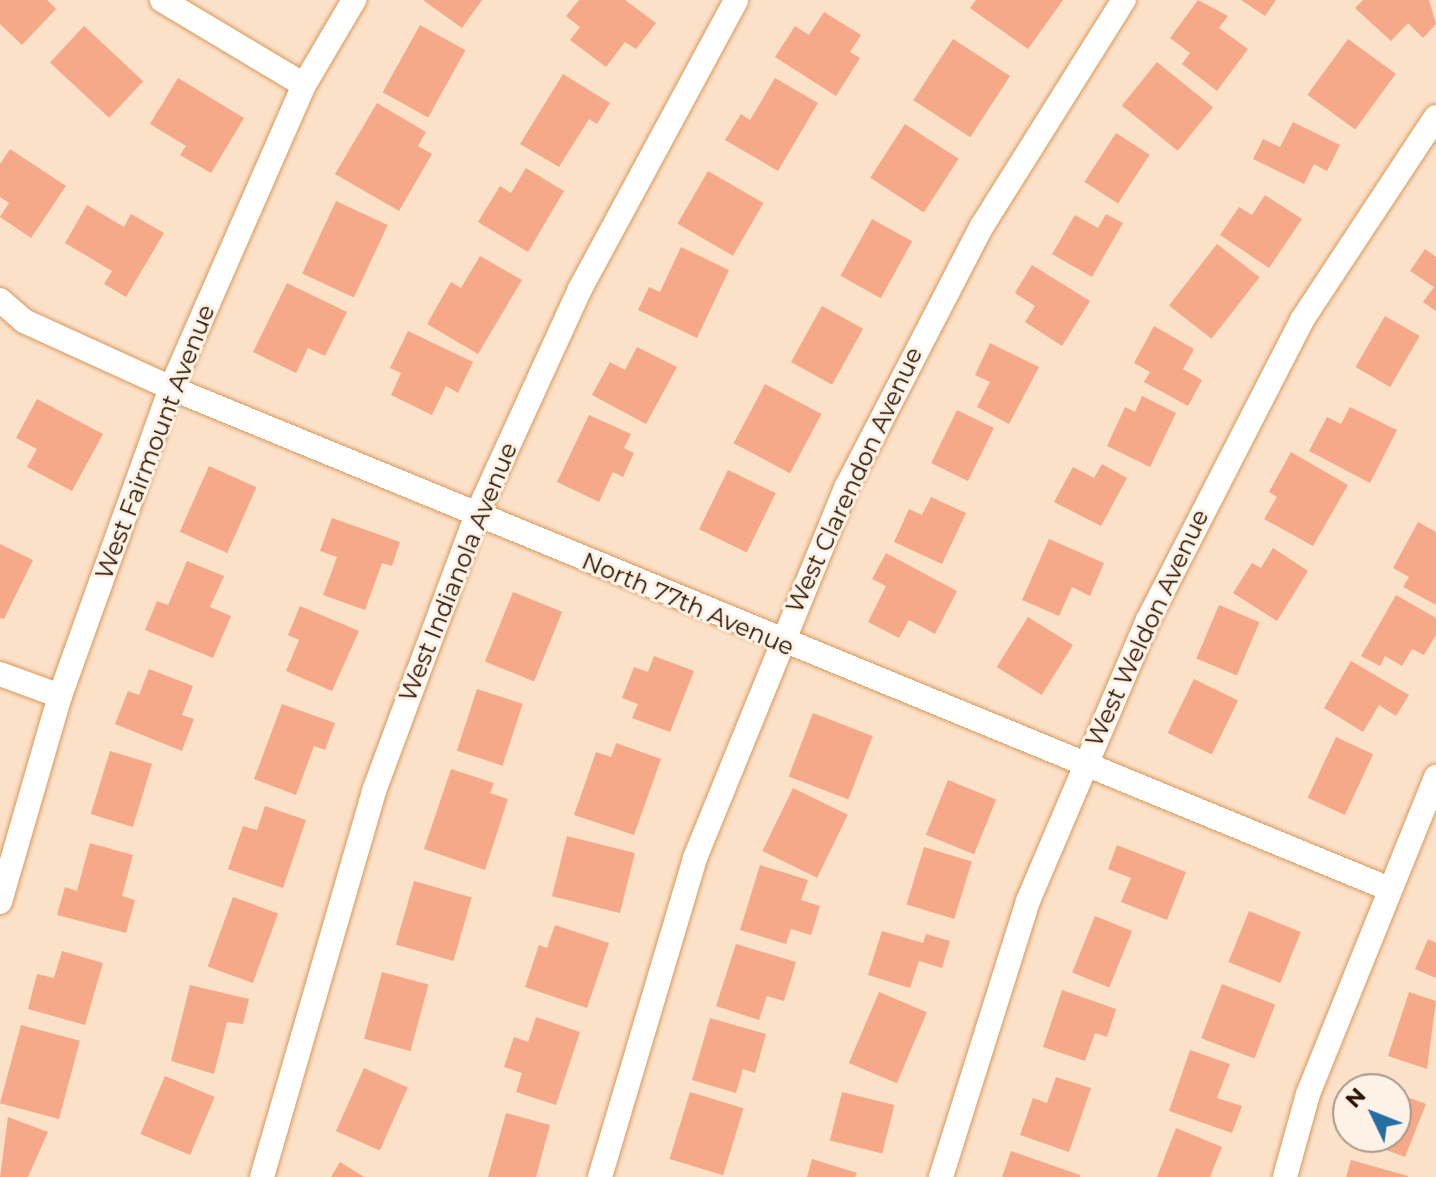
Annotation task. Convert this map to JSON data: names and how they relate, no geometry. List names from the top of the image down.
{
  "streets": {
    "street": [
      "West Fairmount Avenue",
      "West Clarendon Avenue",
      "West Indianola Avenue",
      "North 77th Avenue",
      "West Weldon Avenue"
    ]
  },
  "crossings": [
    ["West Fairmount Avenue", "North 77th Avenue"],
    ["West Clarendon Avenue", "North 77th Avenue"],
    ["West Indianola Avenue", "North 77th Avenue"],
    ["North 77th Avenue", "West Weldon Avenue"]
  ],
  "north": "top left"
}
